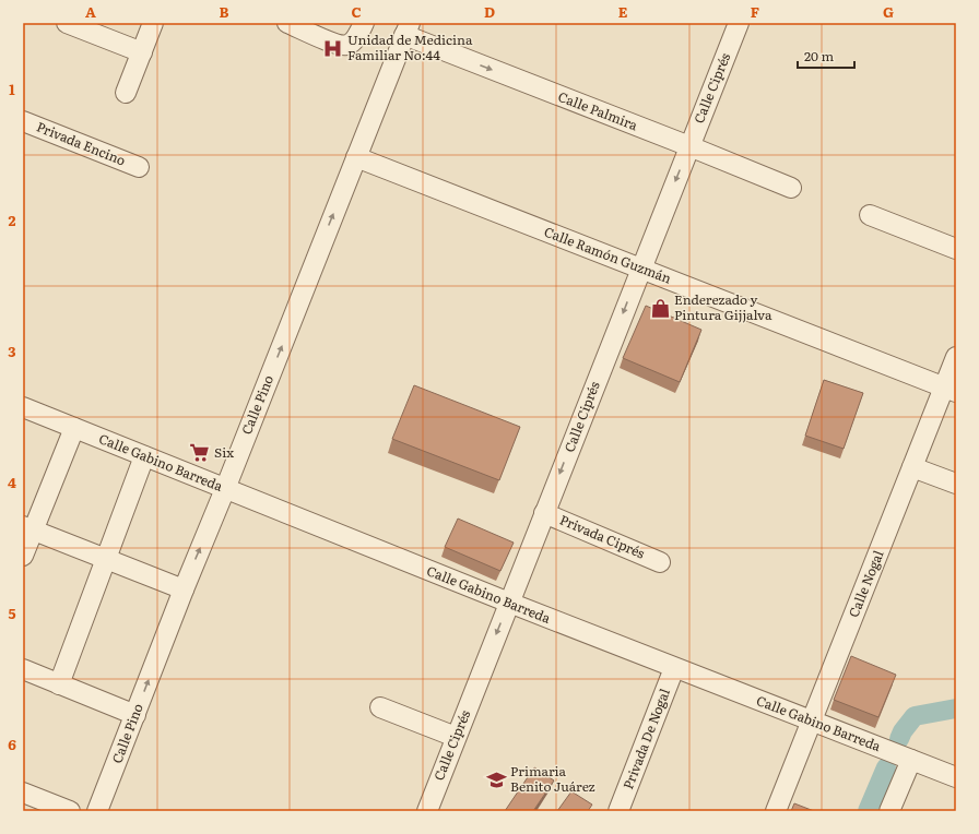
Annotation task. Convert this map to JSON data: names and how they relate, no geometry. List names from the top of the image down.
{
  "streets": {
    "street": [
      "Calle Ciprés",
      "Calle Palmira",
      "Privada Encino",
      "Calle Ramón Guzmán",
      "Calle Pino",
      "Calle Gabino Barreda",
      "Privada Ciprés",
      "Calle Nogal",
      "Privada De Nogal"
    ]
  },
  "crossings": [
    ["Calle Ciprés", "Calle Palmira"],
    ["Calle Ciprés", "Calle Ramón Guzmán"],
    ["Calle Ciprés", "Calle Gabino Barreda"],
    ["Calle Ciprés", "Privada Ciprés"],
    ["Calle Palmira", "Calle Pino"],
    ["Calle Ramón Guzmán", "Calle Pino"],
    ["Calle Ramón Guzmán", "Calle Nogal"],
    ["Calle Pino", "Calle Gabino Barreda"],
    ["Calle Gabino Barreda", "Calle Nogal"],
    ["Calle Gabino Barreda", "Privada De Nogal"]
  ],
  "one_way": ["Calle Ciprés", "Calle Palmira"],
  "places": {
    "hospital": ["Unidad de Medicina Familiar No:44"],
    "shop": ["Enderezado y Pintura Gijjalva"],
    "supermarket": ["Six"],
    "school or university": ["Primaria Benito Juárez"]
  },
  "scale_bar": "20 m",
  "grid": {
    "columns": [
      "A",
      "B",
      "C",
      "D",
      "E",
      "F",
      "G"
    ],
    "rows": [
      "1",
      "2",
      "3",
      "4",
      "5",
      "6"
    ]
  }
}
